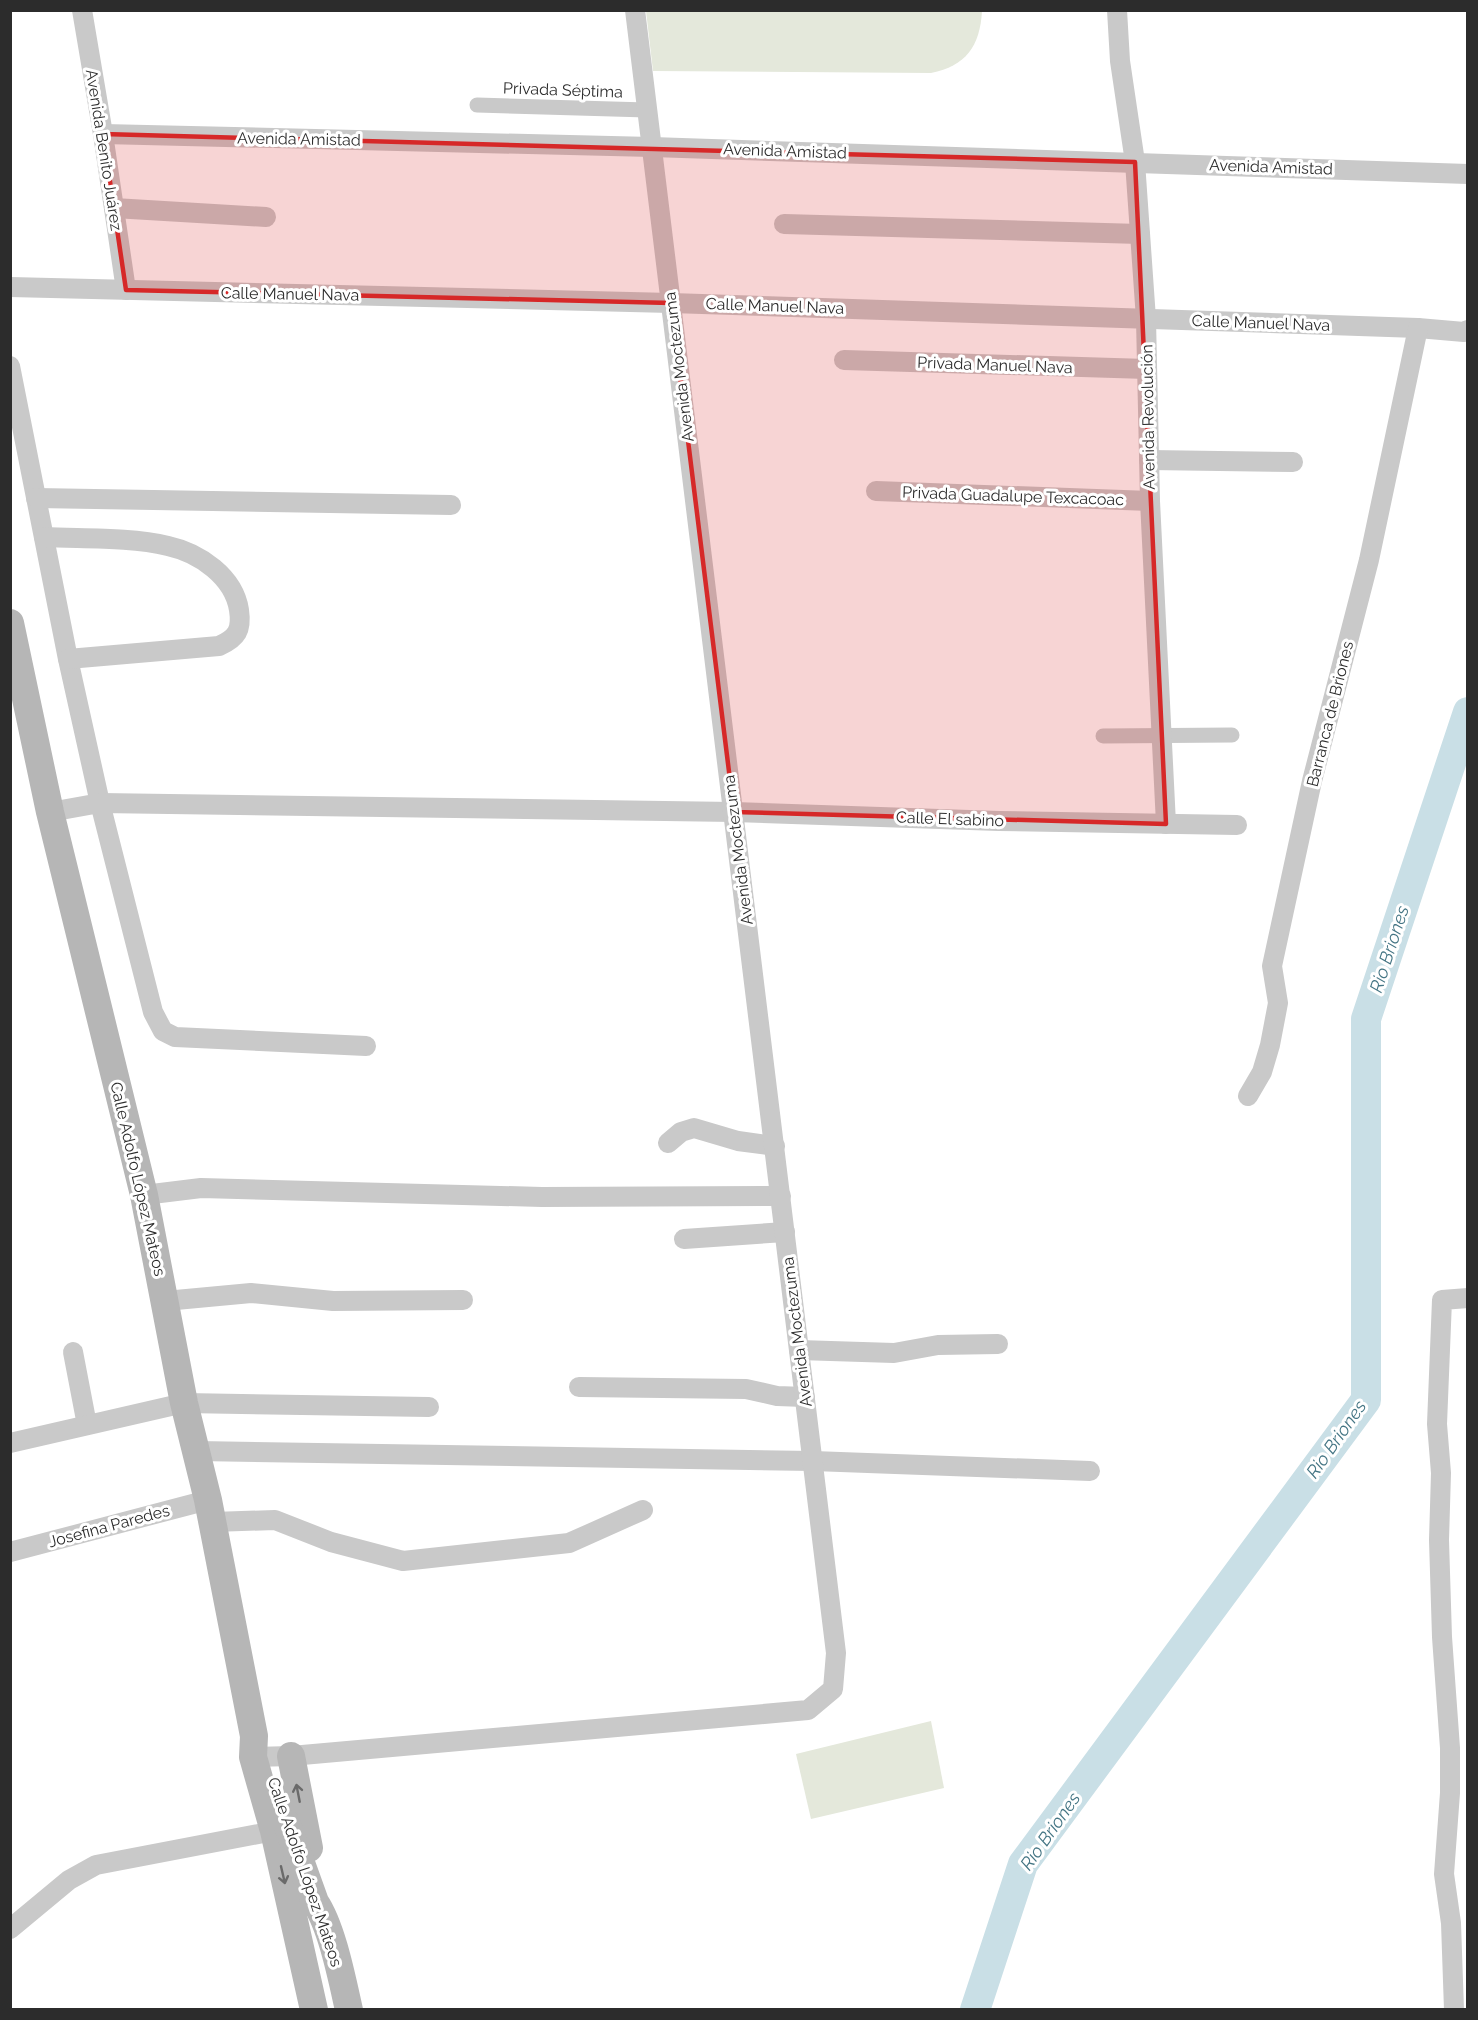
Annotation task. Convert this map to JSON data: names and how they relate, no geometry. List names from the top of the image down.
{
  "streets": {
    "main road": ["Calle Adolfo López Mateos"],
    "street": [
      "Privada Séptima",
      "Avenida Amistad",
      "Avenida Benito Juárez",
      "Calle Manuel Nava",
      "Privada Manuel Nava",
      "Avenida Moctezuma",
      "Avenida Revolución",
      "Privada Guadalupe Texcacoac",
      "Barranca de Briones",
      "Calle El sabino",
      "Josefina Paredes"
    ]
  },
  "crossings": [
    ["Privada Séptima", "Avenida Moctezuma"],
    ["Avenida Amistad", "Avenida Benito Juárez"],
    ["Avenida Amistad", "Avenida Moctezuma"],
    ["Avenida Amistad", "Avenida Revolución"],
    ["Avenida Benito Juárez", "Calle Manuel Nava"],
    ["Calle Manuel Nava", "Avenida Moctezuma"],
    ["Calle Manuel Nava", "Avenida Revolución"],
    ["Calle Manuel Nava", "Barranca de Briones"],
    ["Privada Manuel Nava", "Avenida Revolución"],
    ["Avenida Moctezuma", "Calle El sabino"],
    ["Avenida Moctezuma", "Calle Adolfo López Mateos"],
    ["Avenida Revolución", "Privada Guadalupe Texcacoac"],
    ["Avenida Revolución", "Calle El sabino"],
    ["Calle El sabino", "Calle Adolfo López Mateos"],
    ["Calle Adolfo López Mateos", "Josefina Paredes"]
  ],
  "water": ["Rio Briones"]
}
